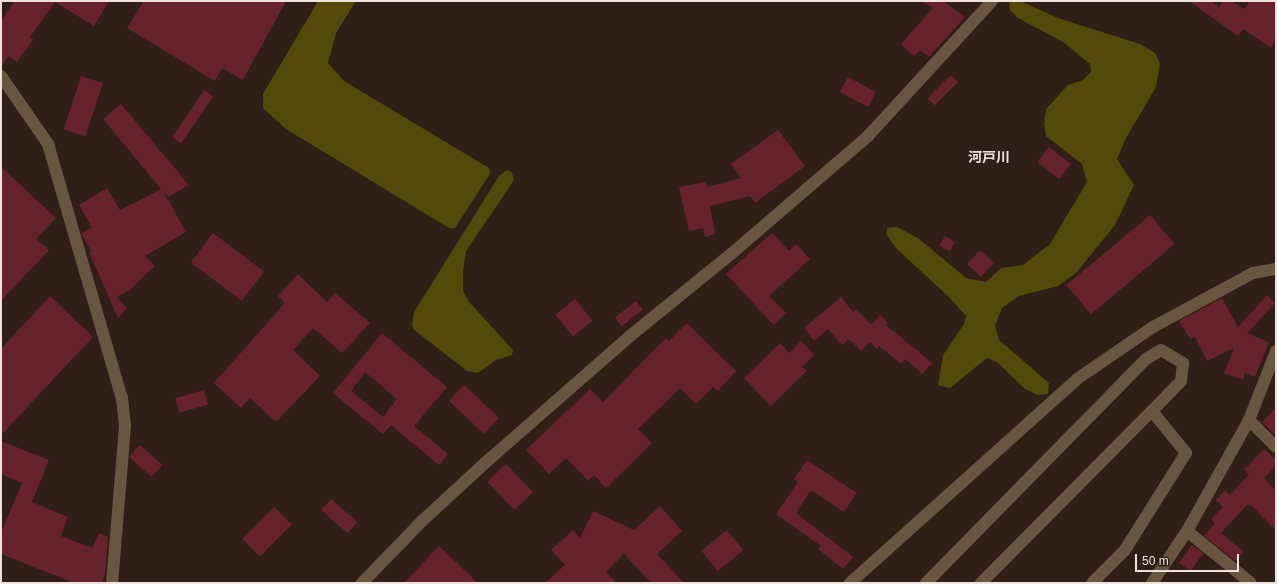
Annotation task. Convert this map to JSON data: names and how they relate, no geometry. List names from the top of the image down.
{
  "districts": ["河戸川"],
  "scale_bar": "50 m"
}
